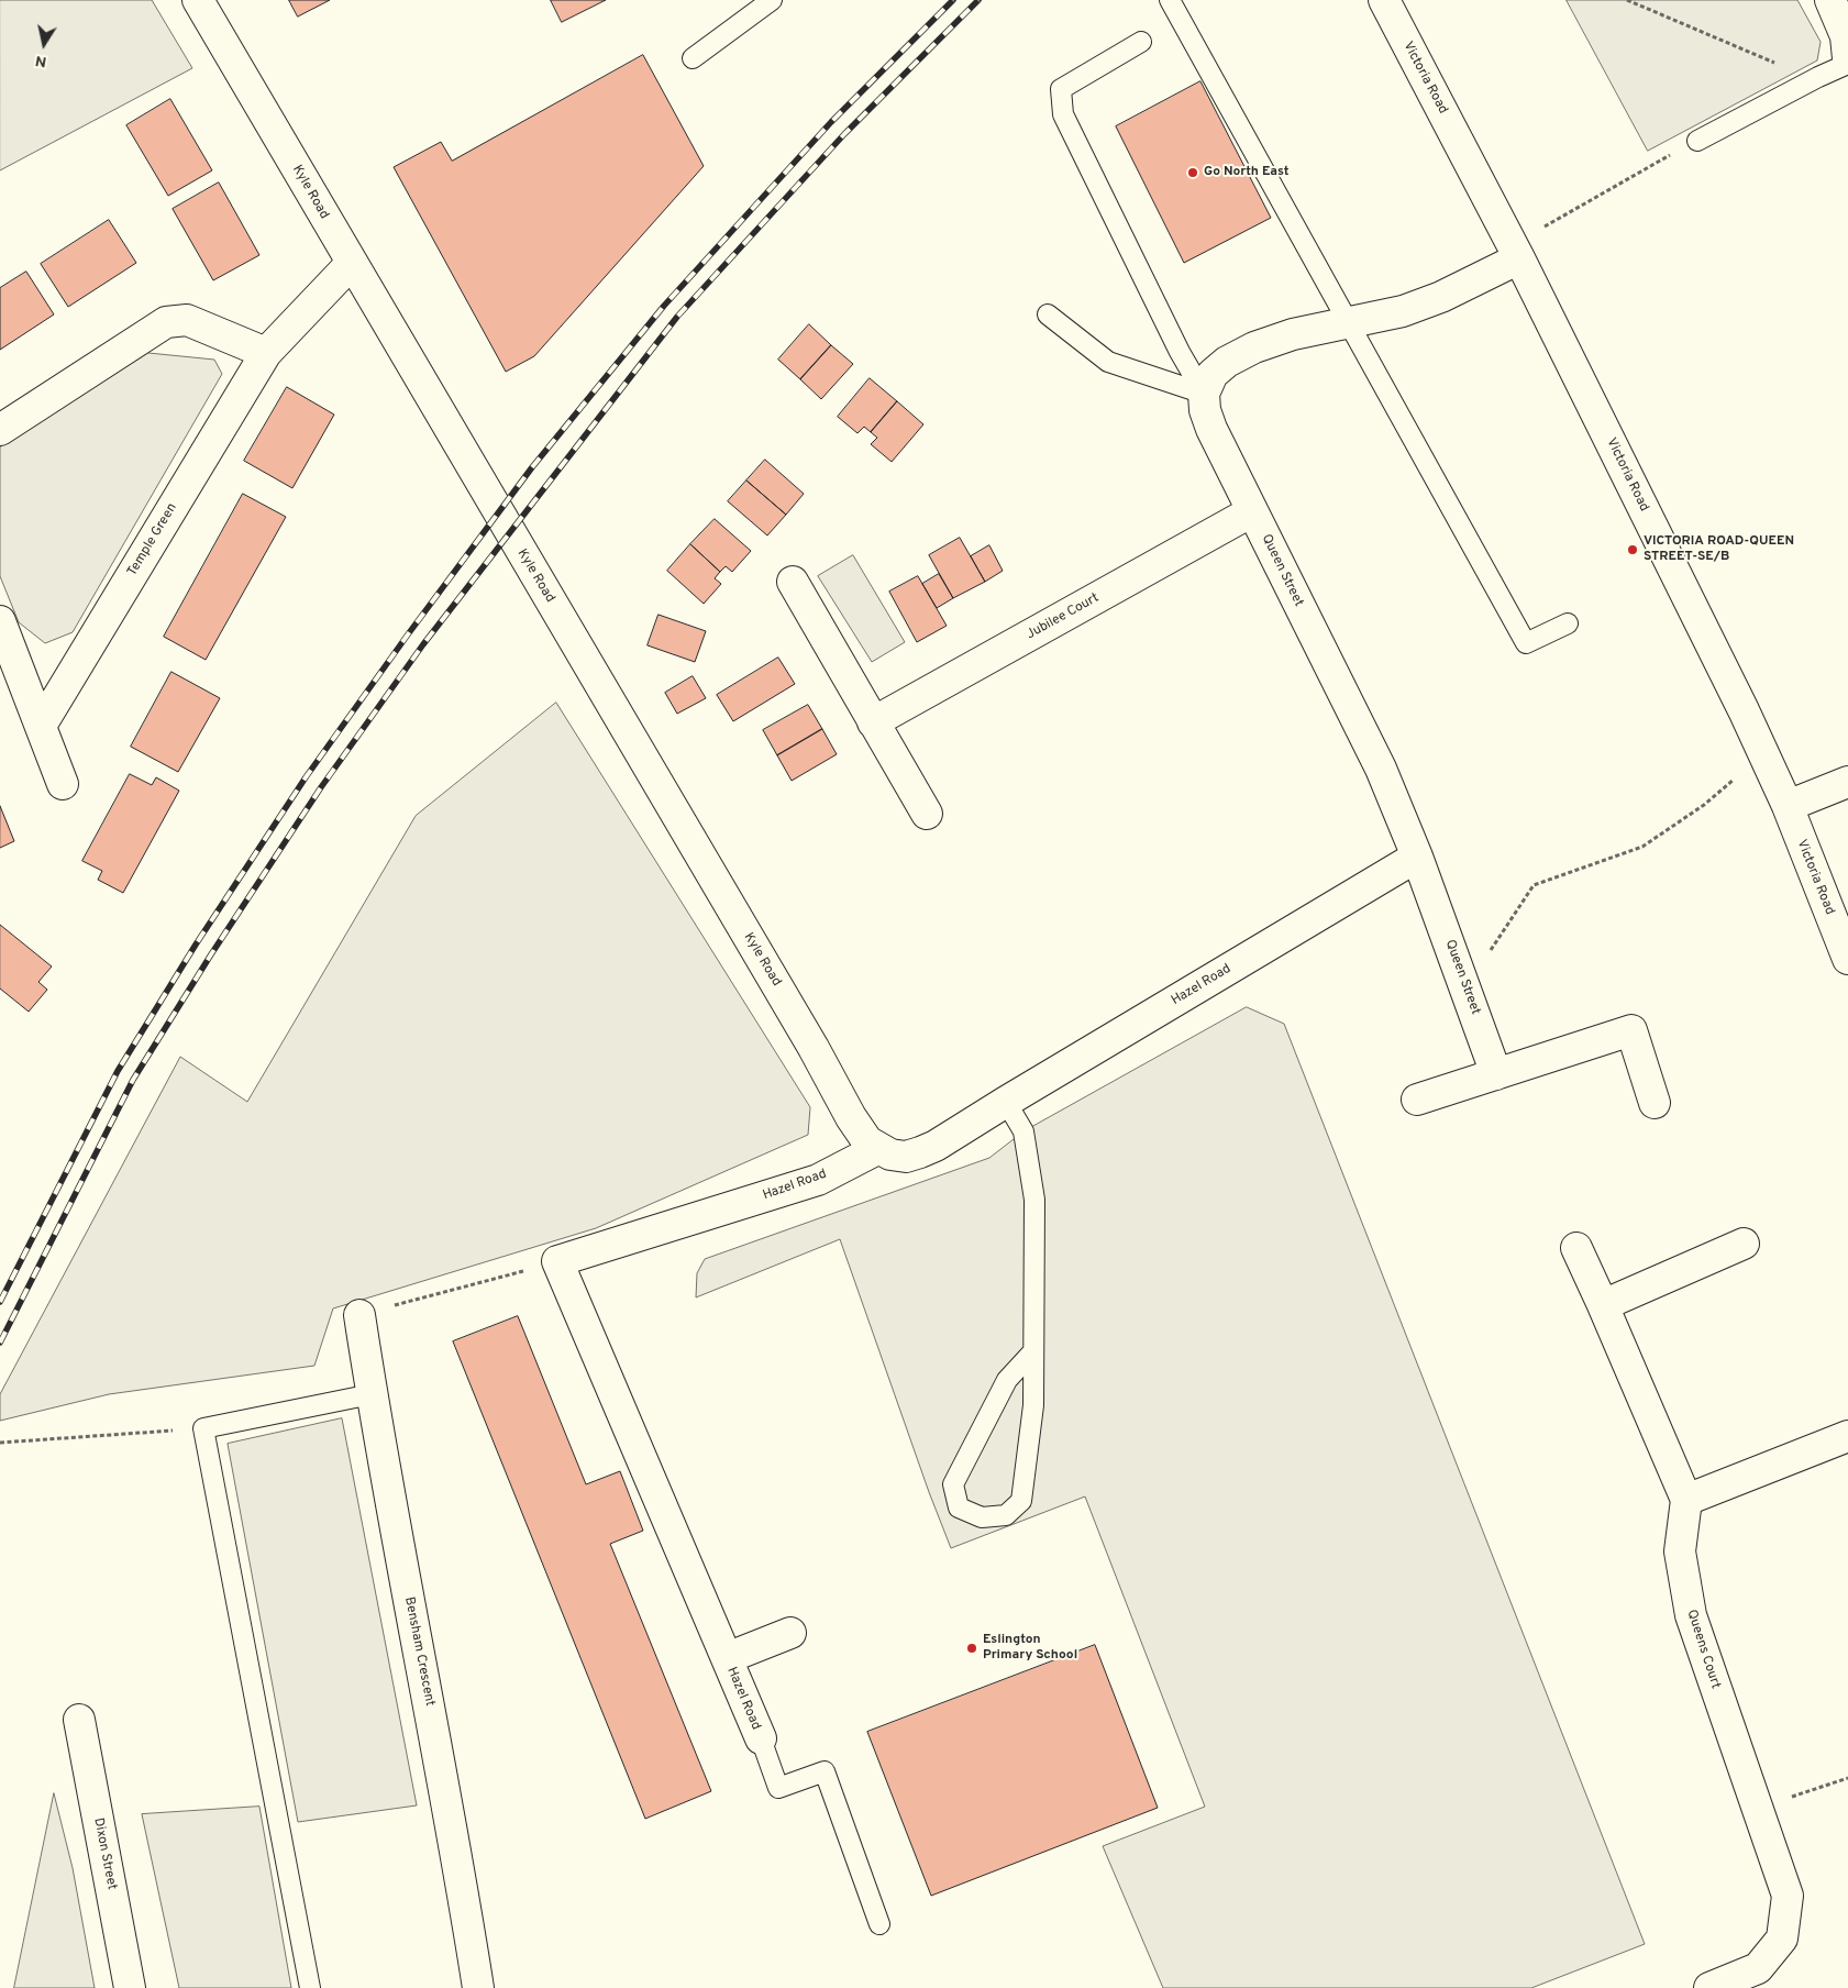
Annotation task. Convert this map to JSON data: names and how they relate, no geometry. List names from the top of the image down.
{
  "streets": {
    "street": [
      "Victoria Road",
      "Kyle Road",
      "Temple Green",
      "Queen Street",
      "Jubilee Court",
      "Hazel Road",
      "Queens Court",
      "Bensham Crescent",
      "Dixon Street"
    ]
  },
  "crossings": [
    ["Kyle Road", "Temple Green"],
    ["Kyle Road", "Hazel Road"],
    ["Queen Street", "Jubilee Court"],
    ["Queen Street", "Hazel Road"]
  ],
  "places": ["Go North East", "VICTORIA ROAD-QUEEN STREET-SE/B", "Eslington Primary School"],
  "north": "bottom"
}
